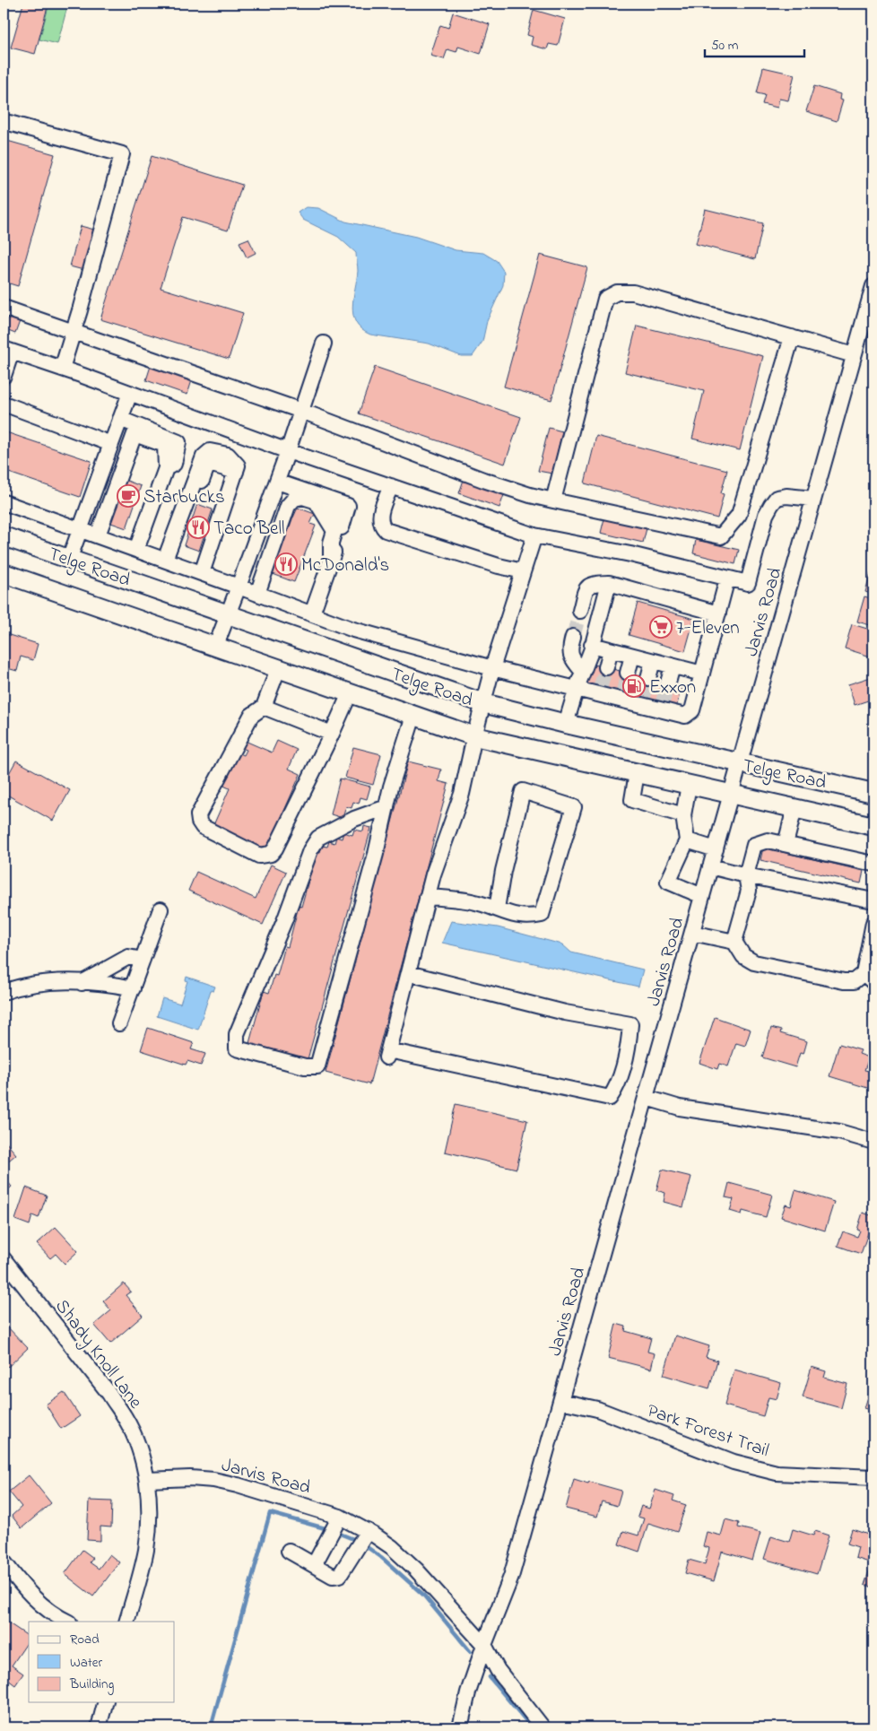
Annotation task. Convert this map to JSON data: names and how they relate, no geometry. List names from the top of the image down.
{
  "streets": {
    "main road": ["Telge Road"],
    "street": ["Jarvis Road", "Shady Knoll Lane", "Park Forest Trail"]
  },
  "crossings": [
    ["Telge Road", "Jarvis Road"],
    ["Jarvis Road", "Shady Knoll Lane"],
    ["Jarvis Road", "Park Forest Trail"]
  ],
  "places": {
    "cafe": ["Starbucks"],
    "restaurant": ["Taco Bell", "McDonald's"],
    "supermarket": ["7-Eleven"],
    "fuel station": ["Exxon"]
  },
  "legend": ["Road", "Water", "Building"],
  "scale_bar": "50 m"
}
